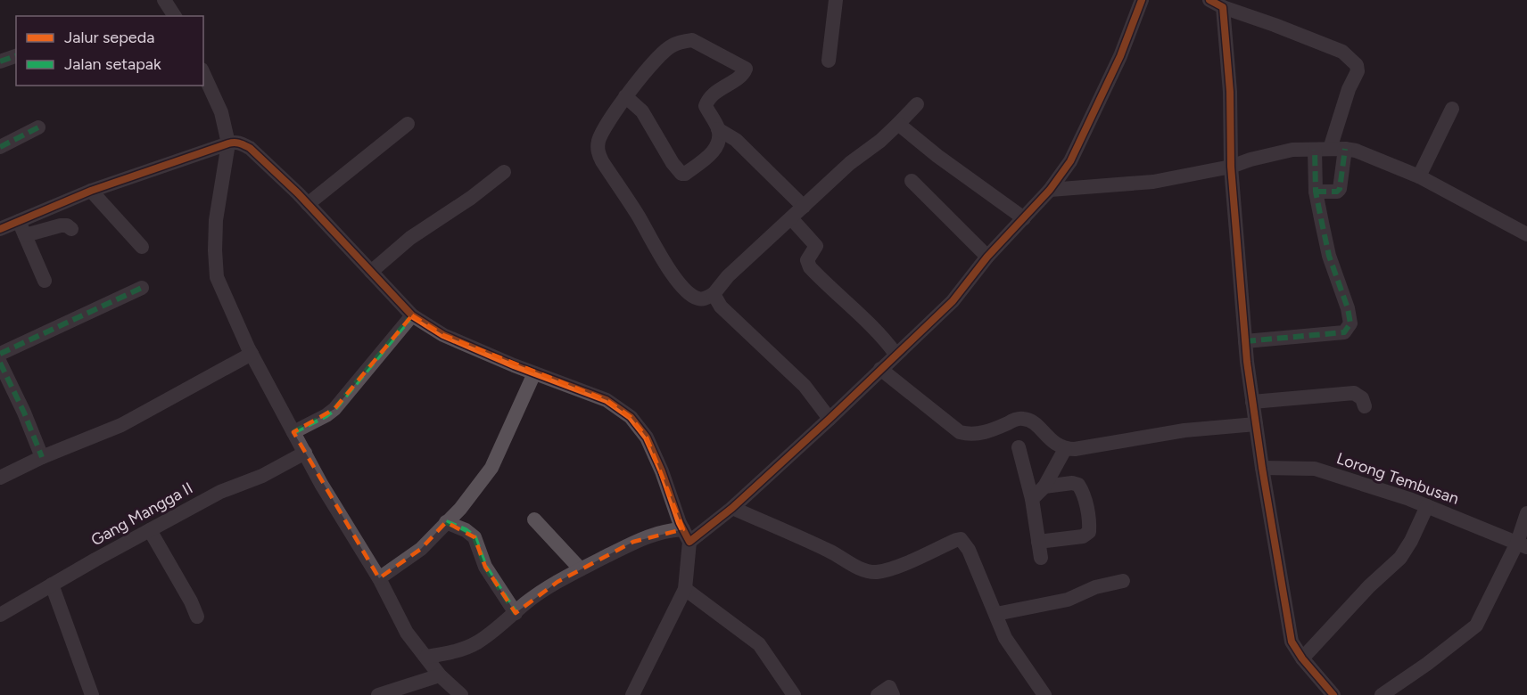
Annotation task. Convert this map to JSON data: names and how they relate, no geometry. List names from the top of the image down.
{
  "streets": {
    "street": ["Lorong Tembusan", "Gang Mangga II"]
  },
  "legend": ["Jalur sepeda", "Jalan setapak"]
}
